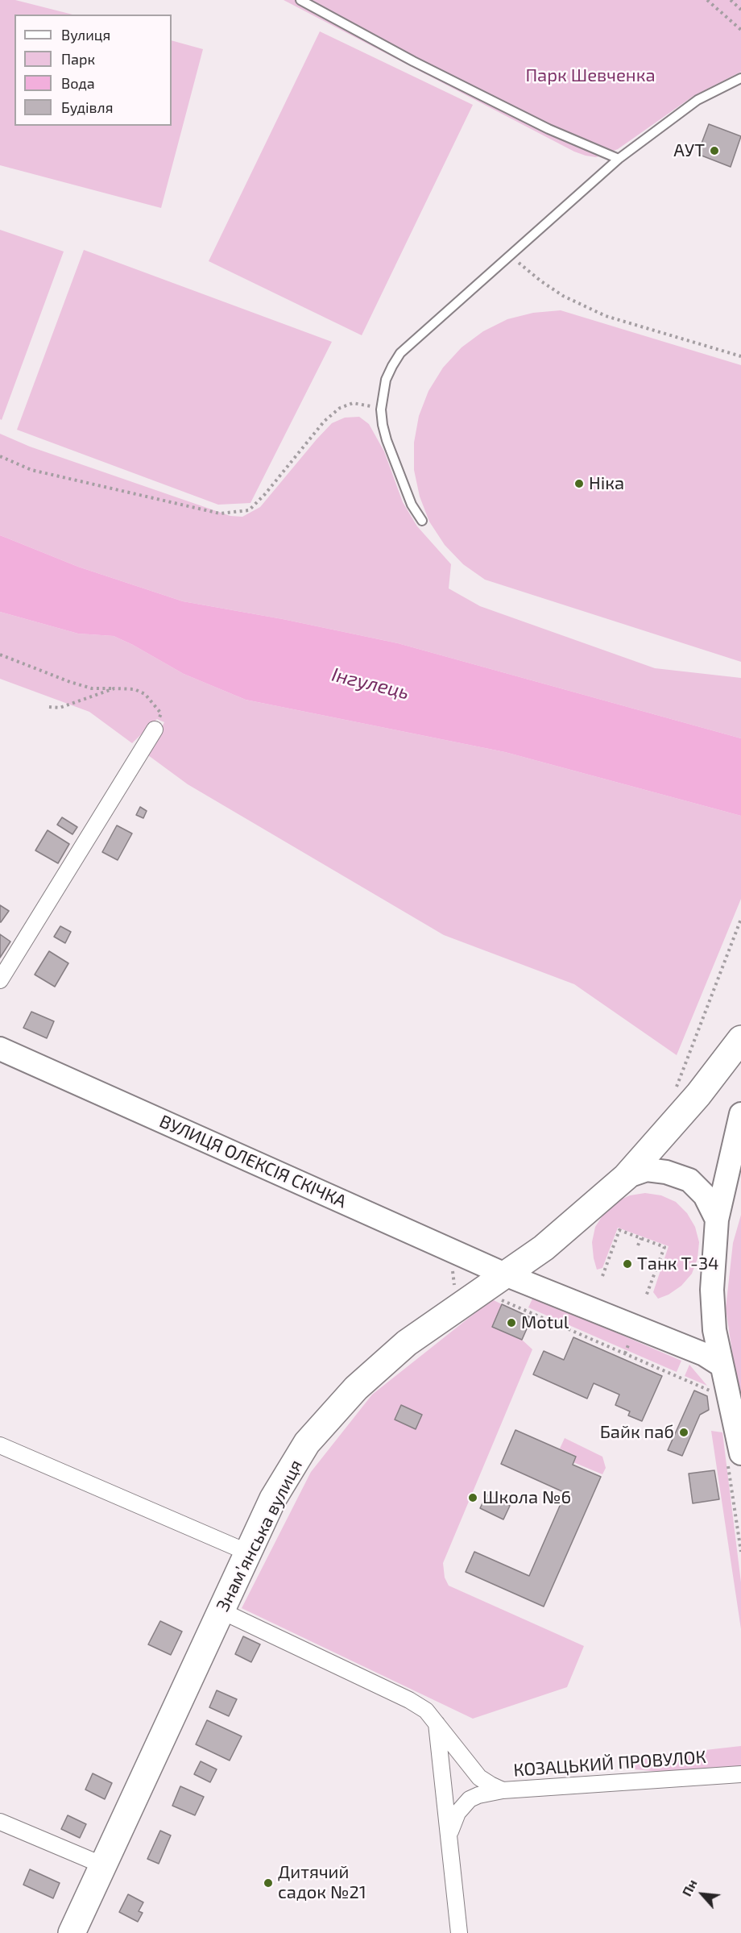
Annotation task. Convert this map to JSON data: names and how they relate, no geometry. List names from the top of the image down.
{
  "streets": {
    "highway": ["Знамʼянська вулиця"],
    "street": ["ВУЛИЦЯ ОЛЕКСІЯ СКІЧКА", "КОЗАЦЬКИЙ ПРОВУЛОК"]
  },
  "crossings": [
    ["ВУЛИЦЯ ОЛЕКСІЯ СКІЧКА", "Знамʼянська вулиця"],
    ["Знамʼянська вулиця", "КОЗАЦЬКИЙ ПРОВУЛОК"]
  ],
  "water": ["Інгулець"],
  "parks": ["Парк Шевченка"],
  "places": [
    "АУТ",
    "Ніка",
    "Танк Т-34",
    "Motul",
    "Байк паб",
    "Школа №6",
    "Дитячий садок №21"
  ],
  "legend": [
    "Вулиця",
    "Парк",
    "Вода",
    "Будівля"
  ],
  "north": "top left"
}
